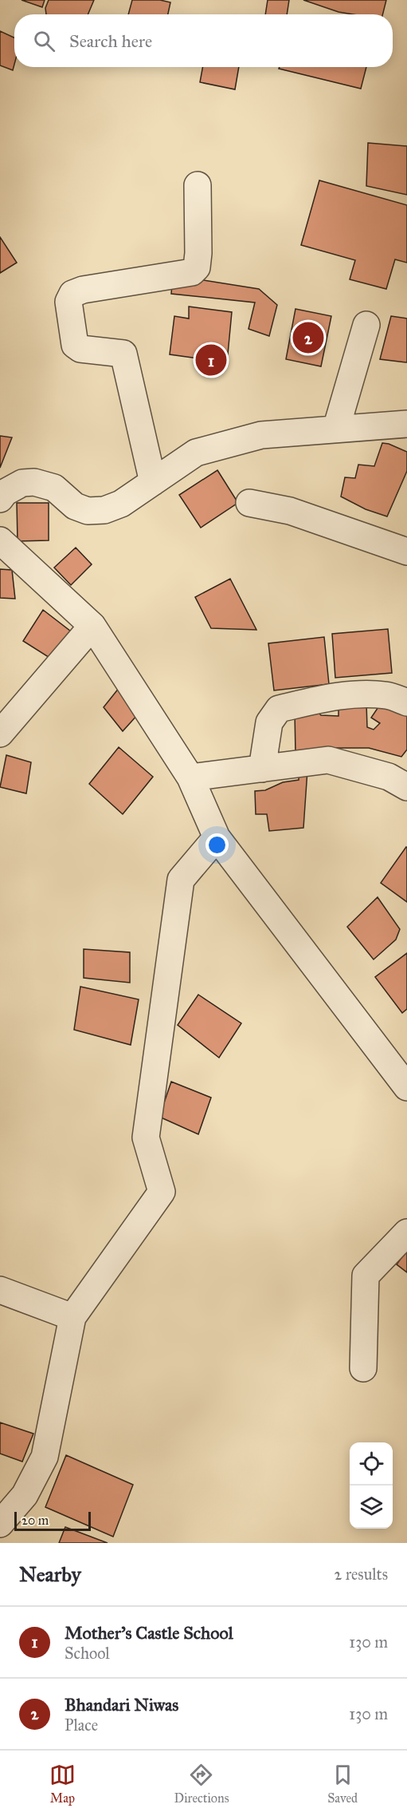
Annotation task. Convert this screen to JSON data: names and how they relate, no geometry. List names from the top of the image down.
{
  "scale_bar": "20 m",
  "page": {
    "search": "Search here",
    "pins": ["2", "1"],
    "scale": "20 m",
    "heading": ["Nearby", "2 results"],
    "list": [
      {
        "mark": "1",
        "name": "Mother's Castle School",
        "note": "School",
        "value": "130 m"
      },
      {
        "mark": "2",
        "name": "Bhandari Niwas",
        "note": "Place",
        "value": "130 m"
      }
    ],
    "nav": ["Map", "Directions", "Saved"]
  }
}
